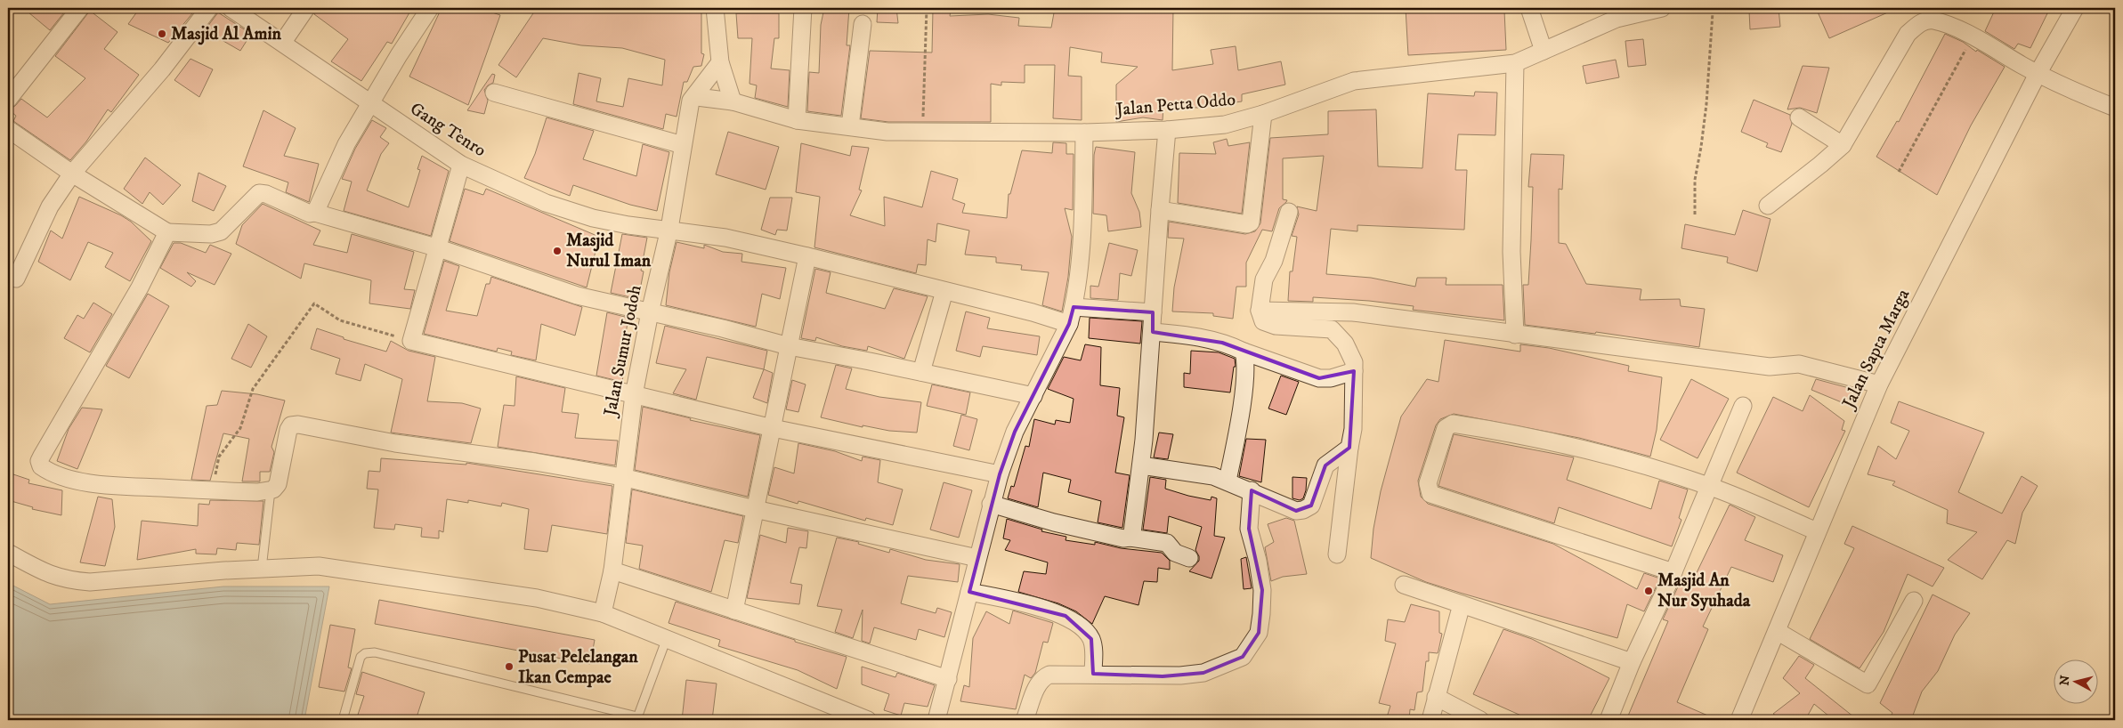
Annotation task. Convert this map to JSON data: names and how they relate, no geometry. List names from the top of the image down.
{
  "streets": {
    "street": [
      "Jalan Petta Oddo",
      "Gang Tenro",
      "Jalan Sapta Marga",
      "Jalan Sumur Jodoh"
    ]
  },
  "crossings": [
    ["Jalan Petta Oddo", "Jalan Sumur Jodoh"],
    ["Gang Tenro", "Jalan Sumur Jodoh"]
  ],
  "places": [
    "Masjid Al Amin",
    "Masjid Nurul Iman",
    "Masjid An Nur Syuhada",
    "Pusat Pelelangan Ikan Cempae"
  ],
  "north": "left"
}
